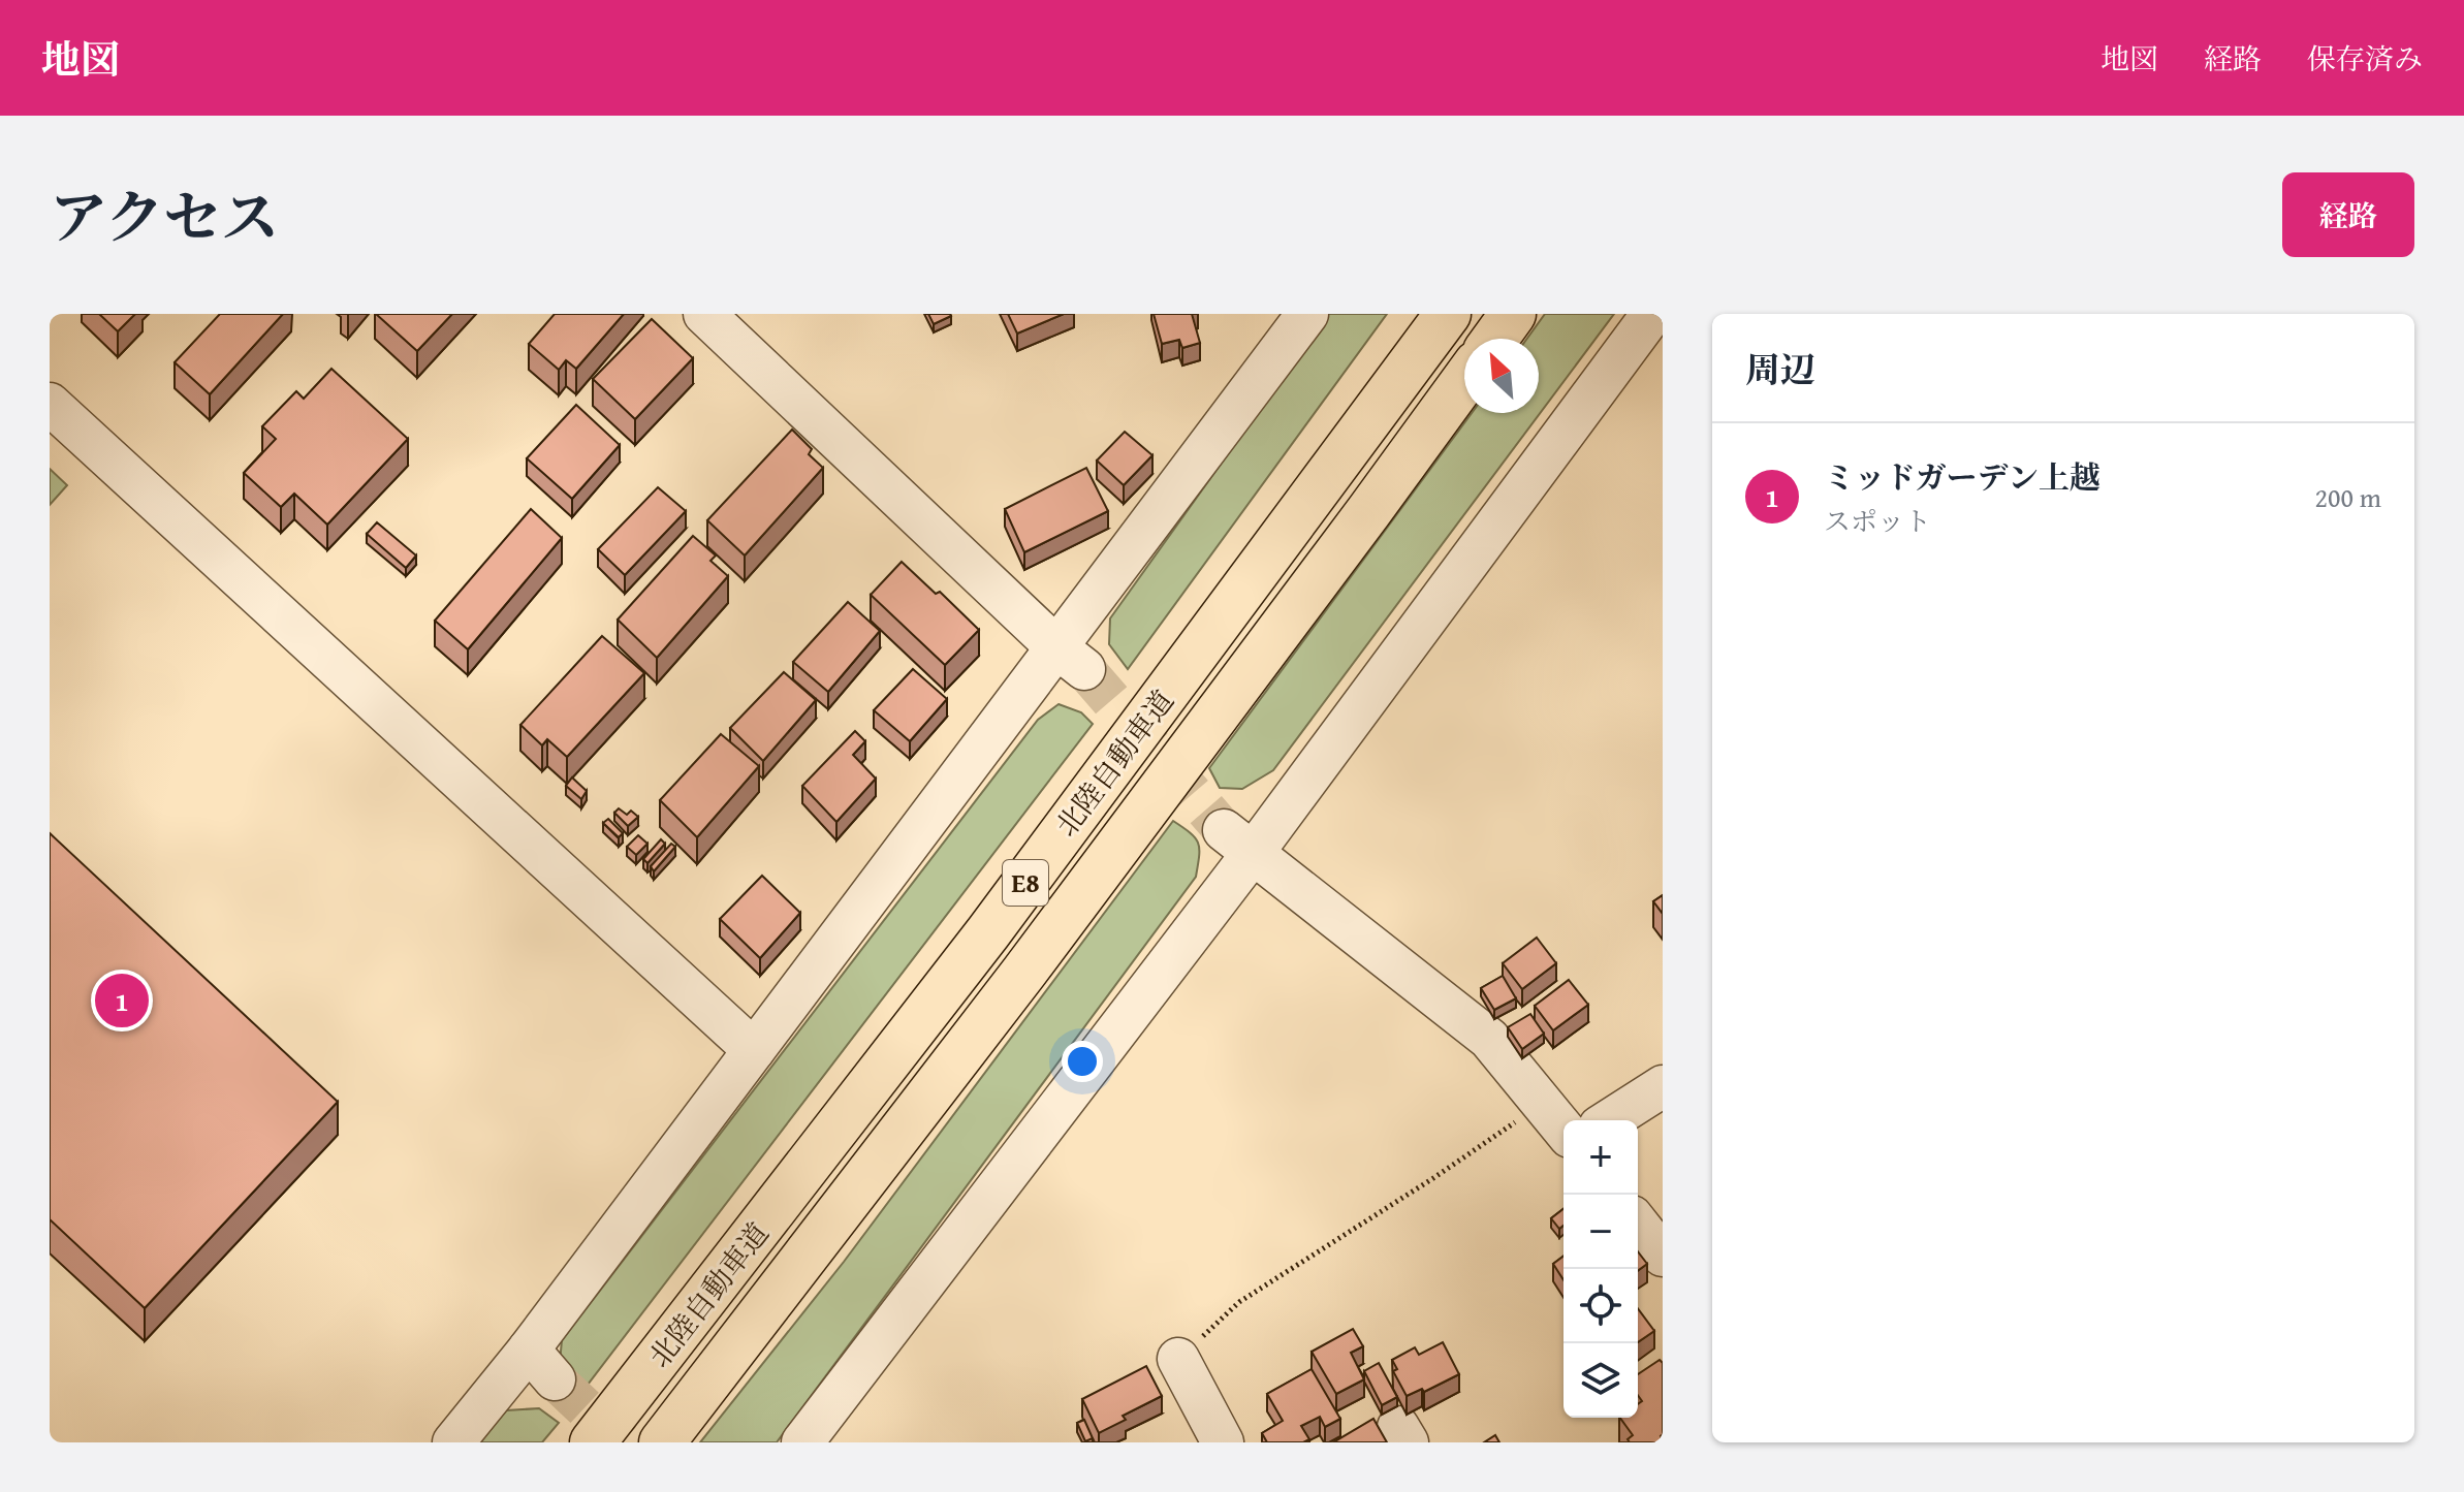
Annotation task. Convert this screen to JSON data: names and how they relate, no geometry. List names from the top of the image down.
{
  "streets": {
    "highway": ["北陸自動車道", "E8"]
  },
  "north": "top left",
  "page": {
    "header": "地図",
    "nav": ["地図", "経路", "保存済み"],
    "title": "アクセス",
    "buttons": "経路",
    "heading": "周辺",
    "list": [
      {
        "mark": "1",
        "name": "ミッドガーデン上越",
        "note": "スポット",
        "value": "200 m"
      }
    ],
    "pins": "1",
    "map_buttons": ["+", "−"]
  }
}
